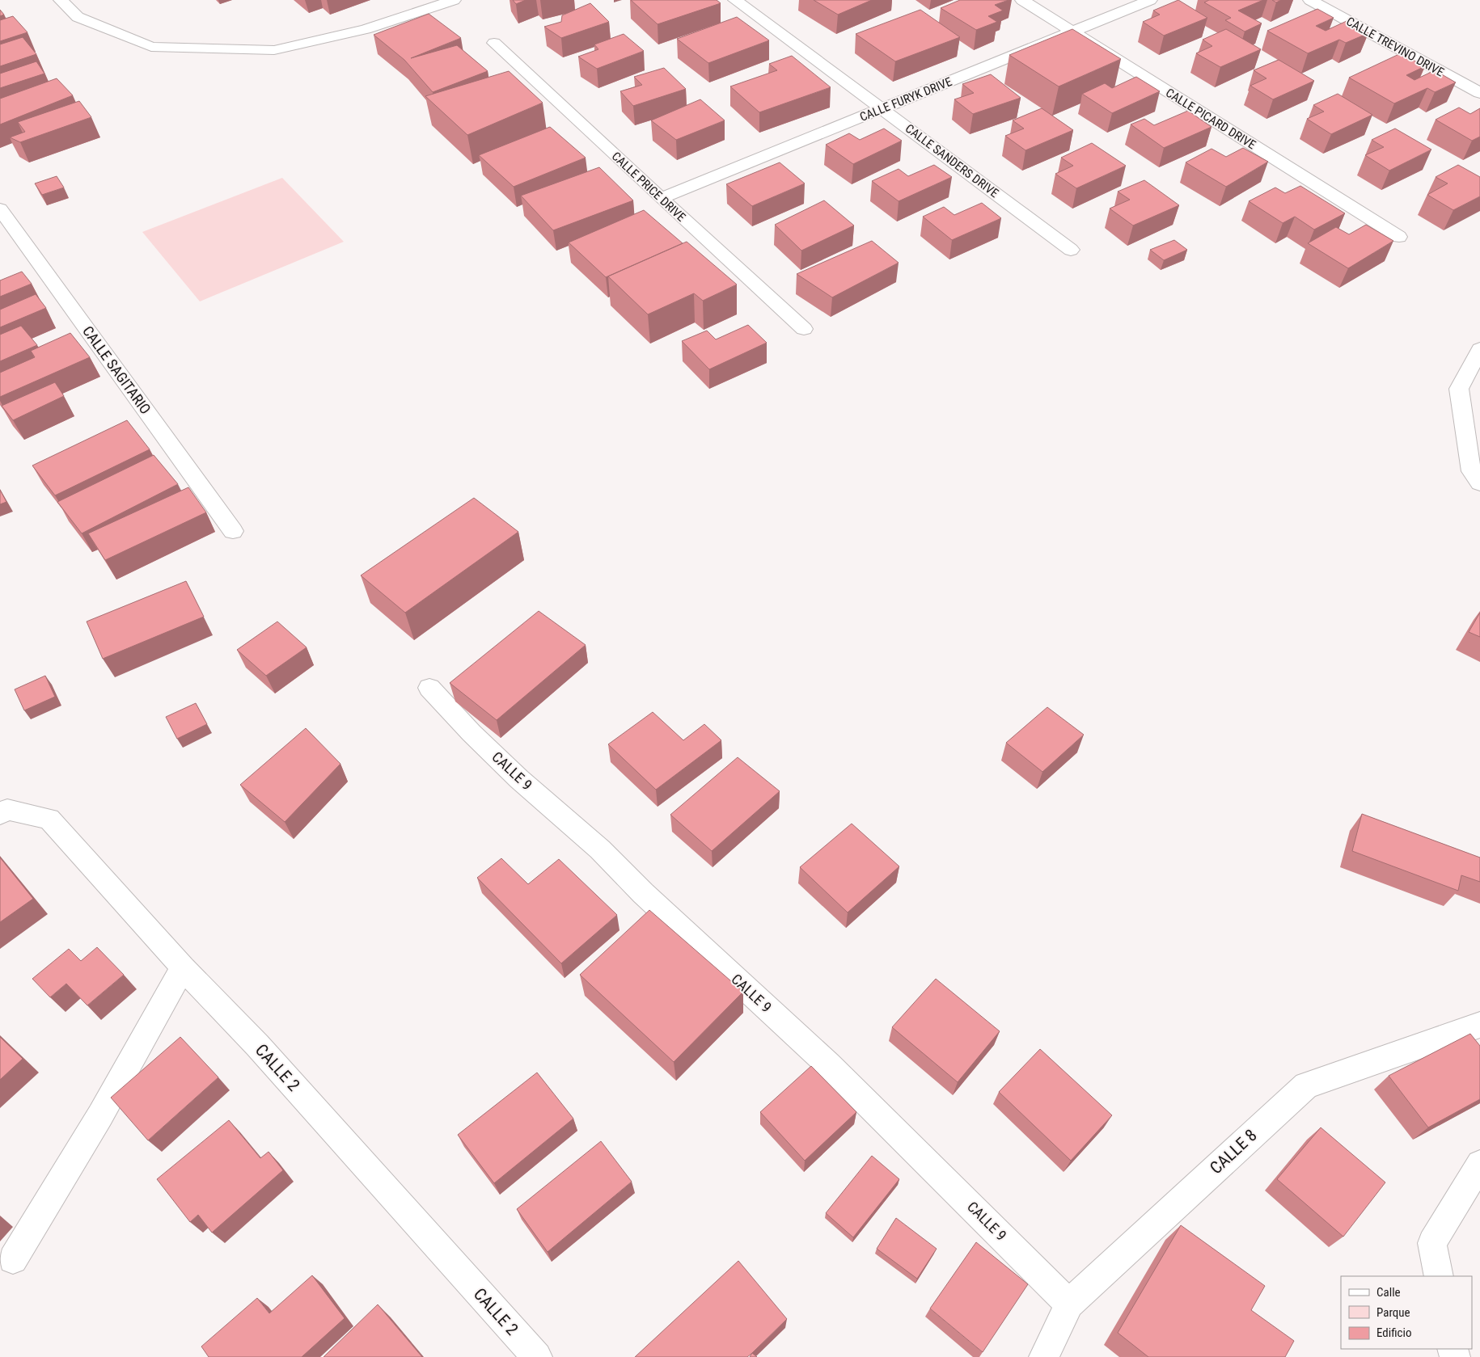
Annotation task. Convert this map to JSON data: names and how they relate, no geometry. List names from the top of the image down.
{
  "streets": {
    "street": [
      "CALLE TREVINO DRIVE",
      "CALLE FURYK DRIVE",
      "CALLE PICARD DRIVE",
      "CALLE SANDERS DRIVE",
      "CALLE PRICE DRIVE",
      "CALLE SAGITARIO",
      "CALLE 9",
      "CALLE 2",
      "CALLE 8"
    ]
  },
  "crossings": [
    ["CALLE FURYK DRIVE", "CALLE PICARD DRIVE"],
    ["CALLE FURYK DRIVE", "CALLE SANDERS DRIVE"],
    ["CALLE FURYK DRIVE", "CALLE PRICE DRIVE"],
    ["CALLE 9", "CALLE 8"]
  ],
  "legend": ["Calle", "Parque", "Edificio"]
}
